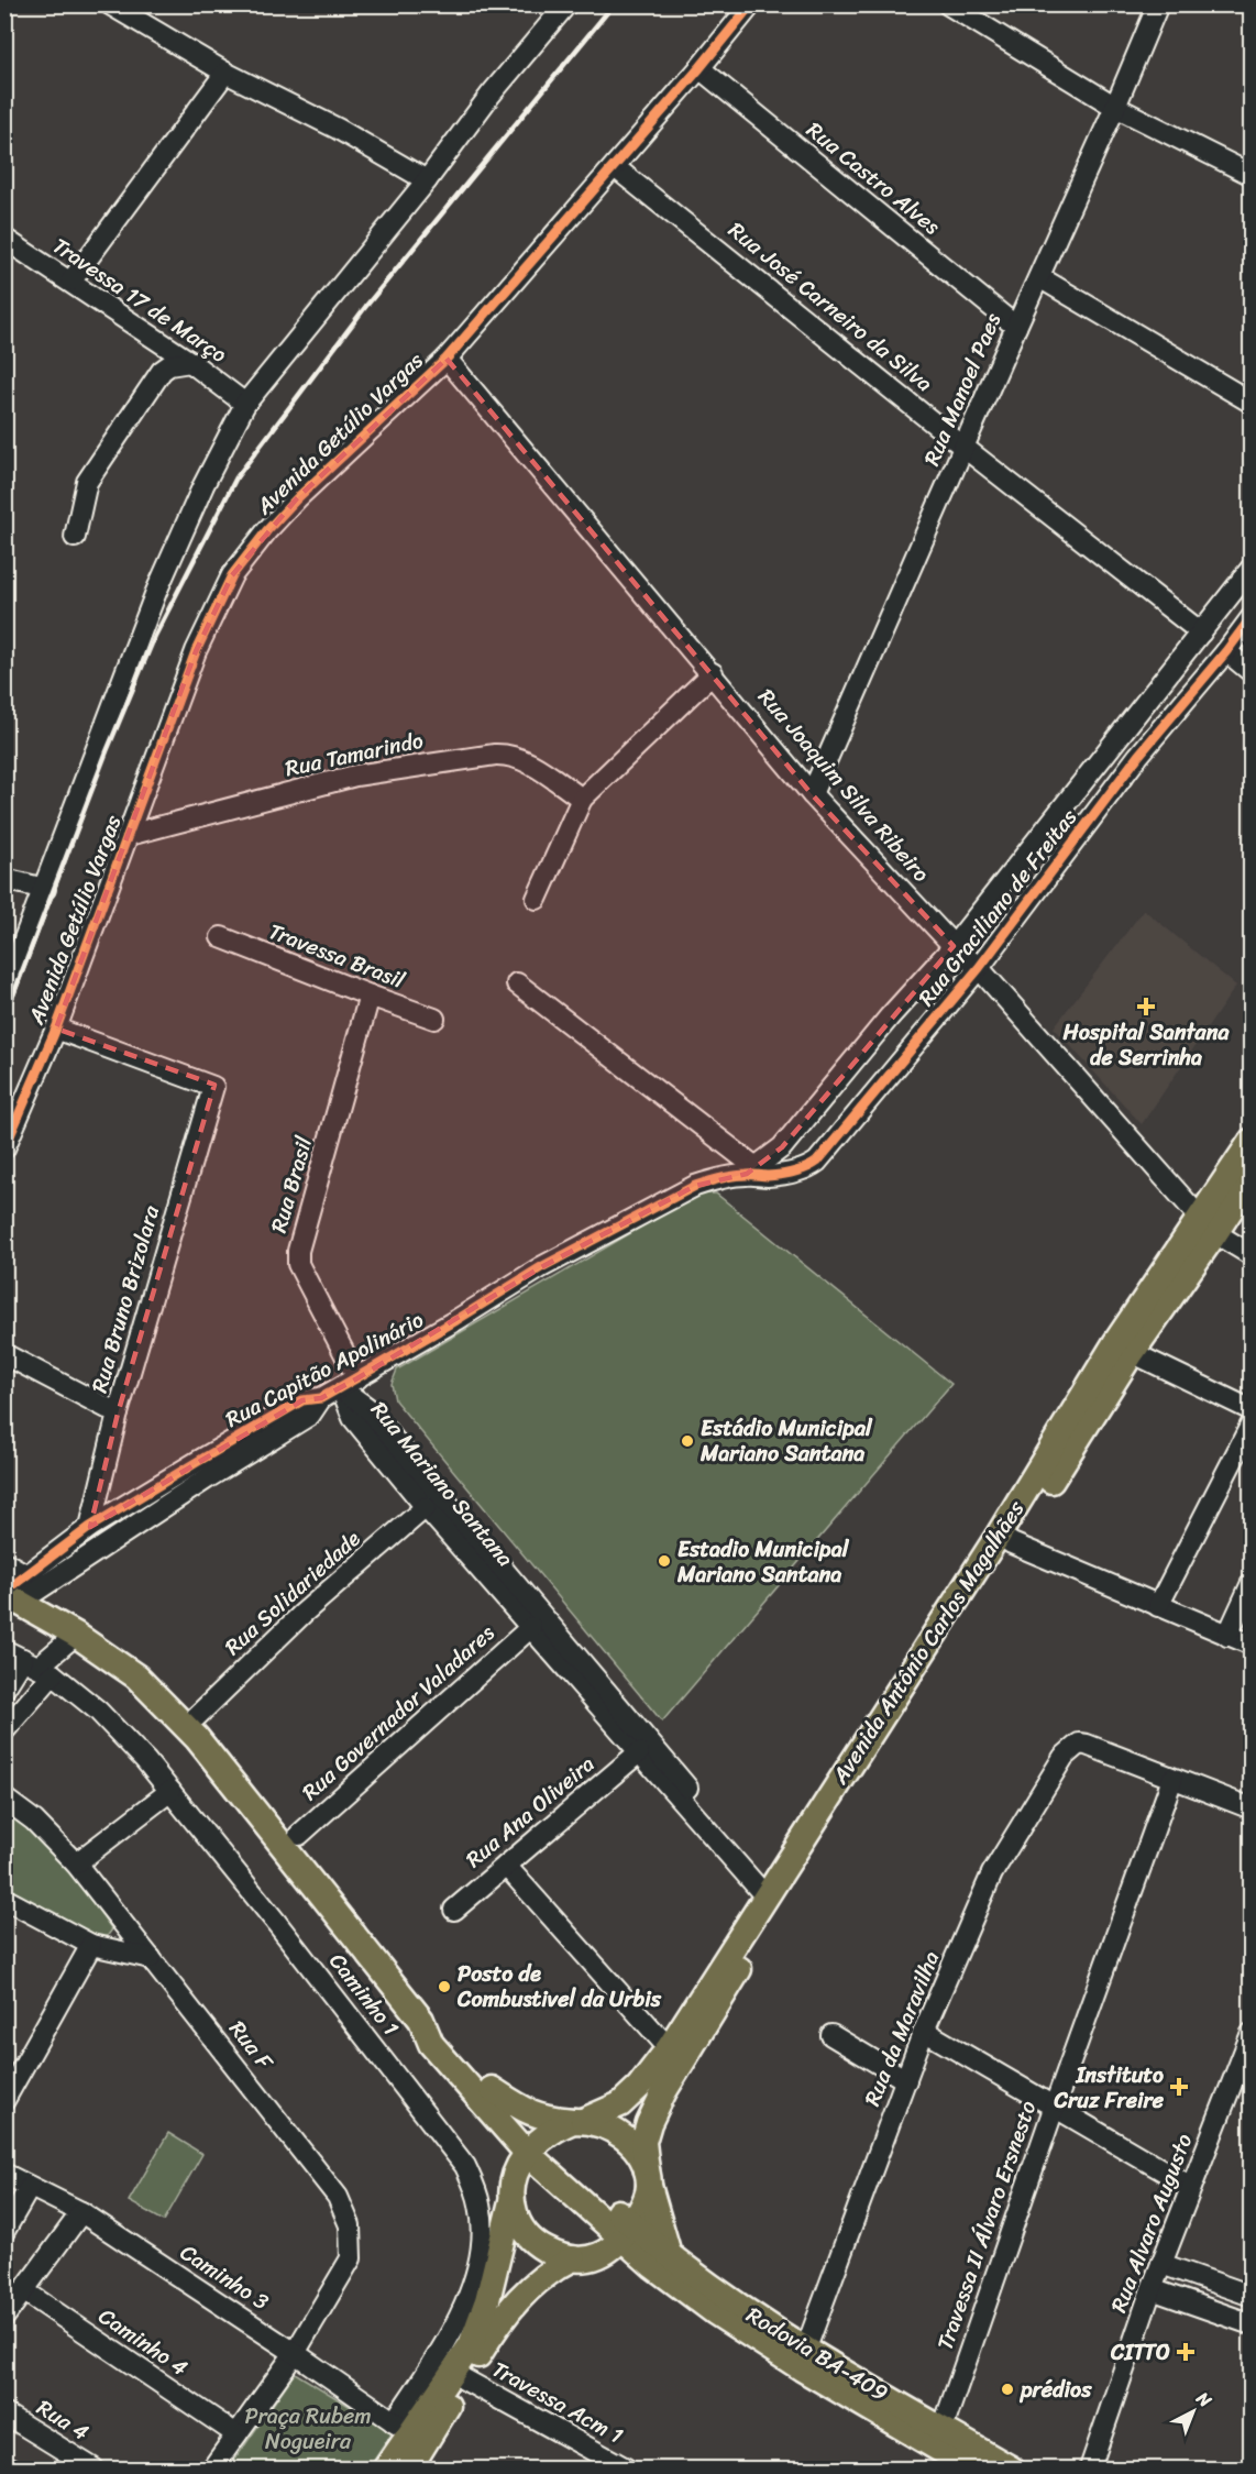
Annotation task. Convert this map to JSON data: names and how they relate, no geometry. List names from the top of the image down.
{
  "streets": {
    "main road": ["Avenida Antônio Carlos Magalhães", "Rodovia BA-409"],
    "street": [
      "Rua Castro Alves",
      "Travessa 17 de Março",
      "Rua José Carneiro da Silva",
      "Rua Manoel Paes",
      "Avenida Getúlio Vargas",
      "Rua Tamarindo",
      "Rua Joaquim Silva Ribeiro",
      "Rua Graciliano de Freitas",
      "Travessa Brasil",
      "Rua Brasil",
      "Rua Bruno Brizolara",
      "Rua Capitão Apolinário",
      "Rua Mariano Santana",
      "Rua Solidariedade",
      "Rua Governador Valadares",
      "Rua Ana Oliveira",
      "Caminho 1",
      "Rua da Maravilha",
      "Rua F",
      "Rua Alvaro Augusto",
      "Travessa II Álvaro Ersnesto",
      "Caminho 3",
      "Caminho 4",
      "Travessa Acm 1",
      "Rua 4"
    ]
  },
  "crossings": [
    ["Rua Castro Alves", "Rua Manoel Paes"],
    ["Rua Castro Alves", "Avenida Getúlio Vargas"],
    ["Travessa 17 de Março", "Avenida Getúlio Vargas"],
    ["Rua José Carneiro da Silva", "Rua Manoel Paes"],
    ["Rua José Carneiro da Silva", "Avenida Getúlio Vargas"],
    ["Rua José Carneiro da Silva", "Rua Graciliano de Freitas"],
    ["Rua Manoel Paes", "Rua Joaquim Silva Ribeiro"],
    ["Avenida Getúlio Vargas", "Rua Tamarindo"],
    ["Avenida Getúlio Vargas", "Rua Joaquim Silva Ribeiro"],
    ["Avenida Getúlio Vargas", "Rua Bruno Brizolara"],
    ["Rua Joaquim Silva Ribeiro", "Rua Graciliano de Freitas"],
    ["Rua Joaquim Silva Ribeiro", "Avenida Antônio Carlos Magalhães"],
    ["Rua Graciliano de Freitas", "Rua Capitão Apolinário"],
    ["Travessa Brasil", "Rua Brasil"],
    ["Rua Brasil", "Rua Capitão Apolinário"],
    ["Rua Brasil", "Rua Mariano Santana"],
    ["Rua Bruno Brizolara", "Rua Capitão Apolinário"],
    ["Rua Capitão Apolinário", "Rua Mariano Santana"],
    ["Rua Mariano Santana", "Rua Solidariedade"],
    ["Rua Mariano Santana", "Avenida Antônio Carlos Magalhães"],
    ["Rua Mariano Santana", "Rua Governador Valadares"],
    ["Rua Mariano Santana", "Rua Ana Oliveira"],
    ["Avenida Antônio Carlos Magalhães", "Caminho 1"],
    ["Avenida Antônio Carlos Magalhães", "Caminho 3"],
    ["Avenida Antônio Carlos Magalhães", "Rodovia BA-409"],
    ["Avenida Antônio Carlos Magalhães", "Travessa Acm 1"],
    ["Caminho 1", "Caminho 3"],
    ["Rua da Maravilha", "Travessa II Álvaro Ersnesto"],
    ["Rua da Maravilha", "Rodovia BA-409"],
    ["Rua F", "Caminho 3"],
    ["Travessa II Álvaro Ersnesto", "Rodovia BA-409"]
  ],
  "parks": ["Praça Rubem Nogueira"],
  "places": {
    "health": ["Hospital Santana de Serrinha", "Instituto Cruz Freire", "CITTO"],
    "other": [
      "Estádio Municipal Mariano Santana",
      "Estadio Municipal Mariano Santana",
      "Posto de Combustivel da Urbis",
      "prédios"
    ]
  },
  "north": "top right"
}
